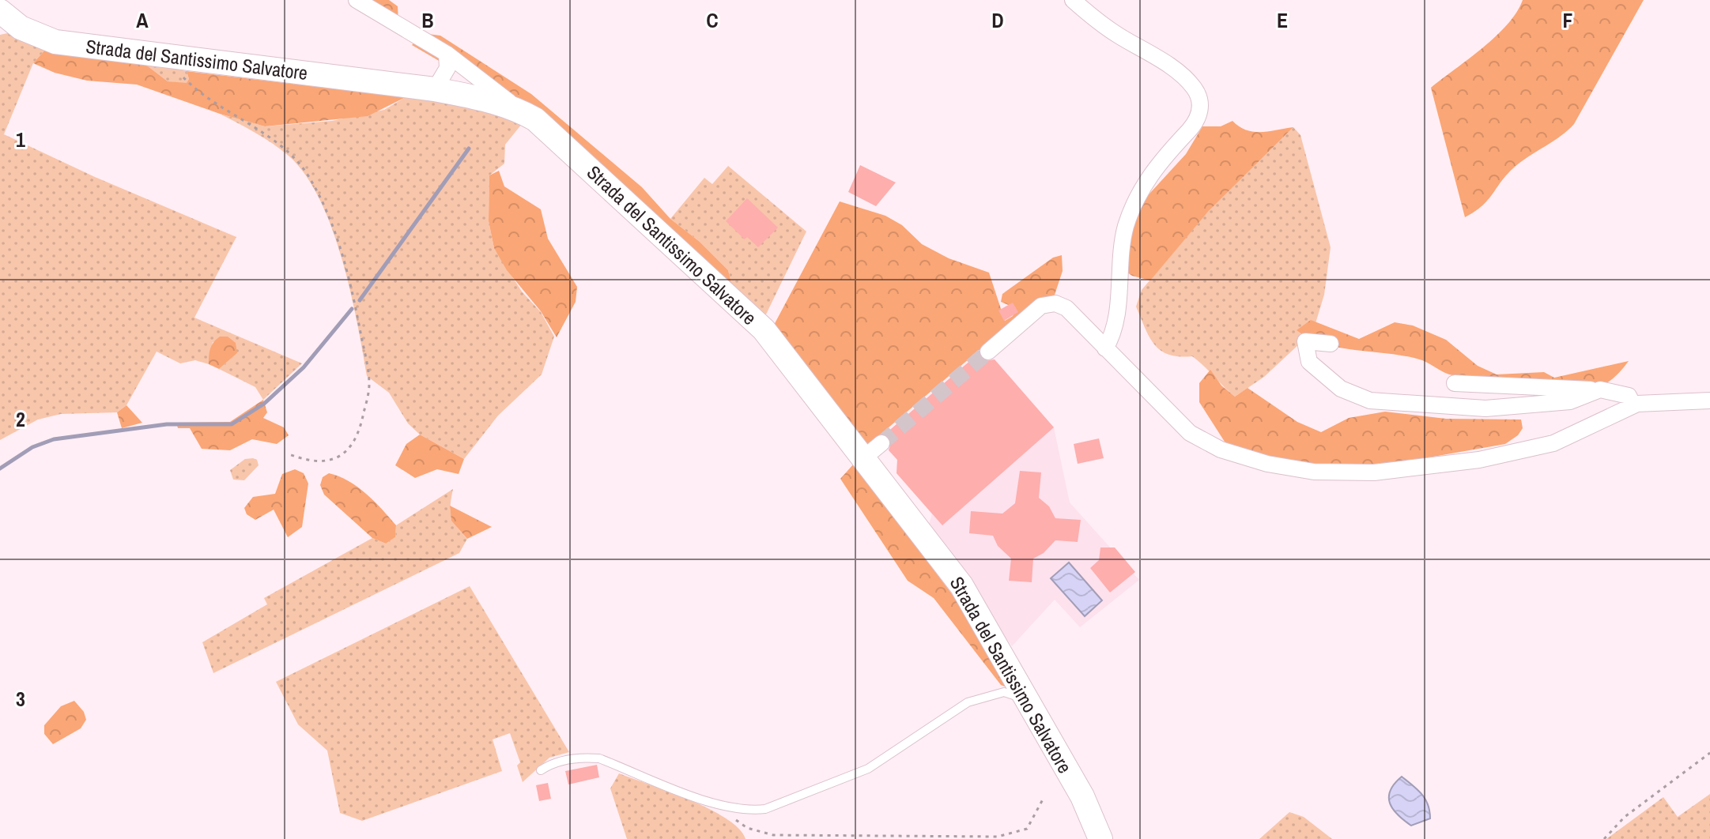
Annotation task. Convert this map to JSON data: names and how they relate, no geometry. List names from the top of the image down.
{
  "streets": {
    "street": ["Strada del Santissimo Salvatore"]
  },
  "grid": {
    "columns": [
      "A",
      "B",
      "C",
      "D",
      "E",
      "F"
    ],
    "rows": ["1", "2", "3"]
  }
}
